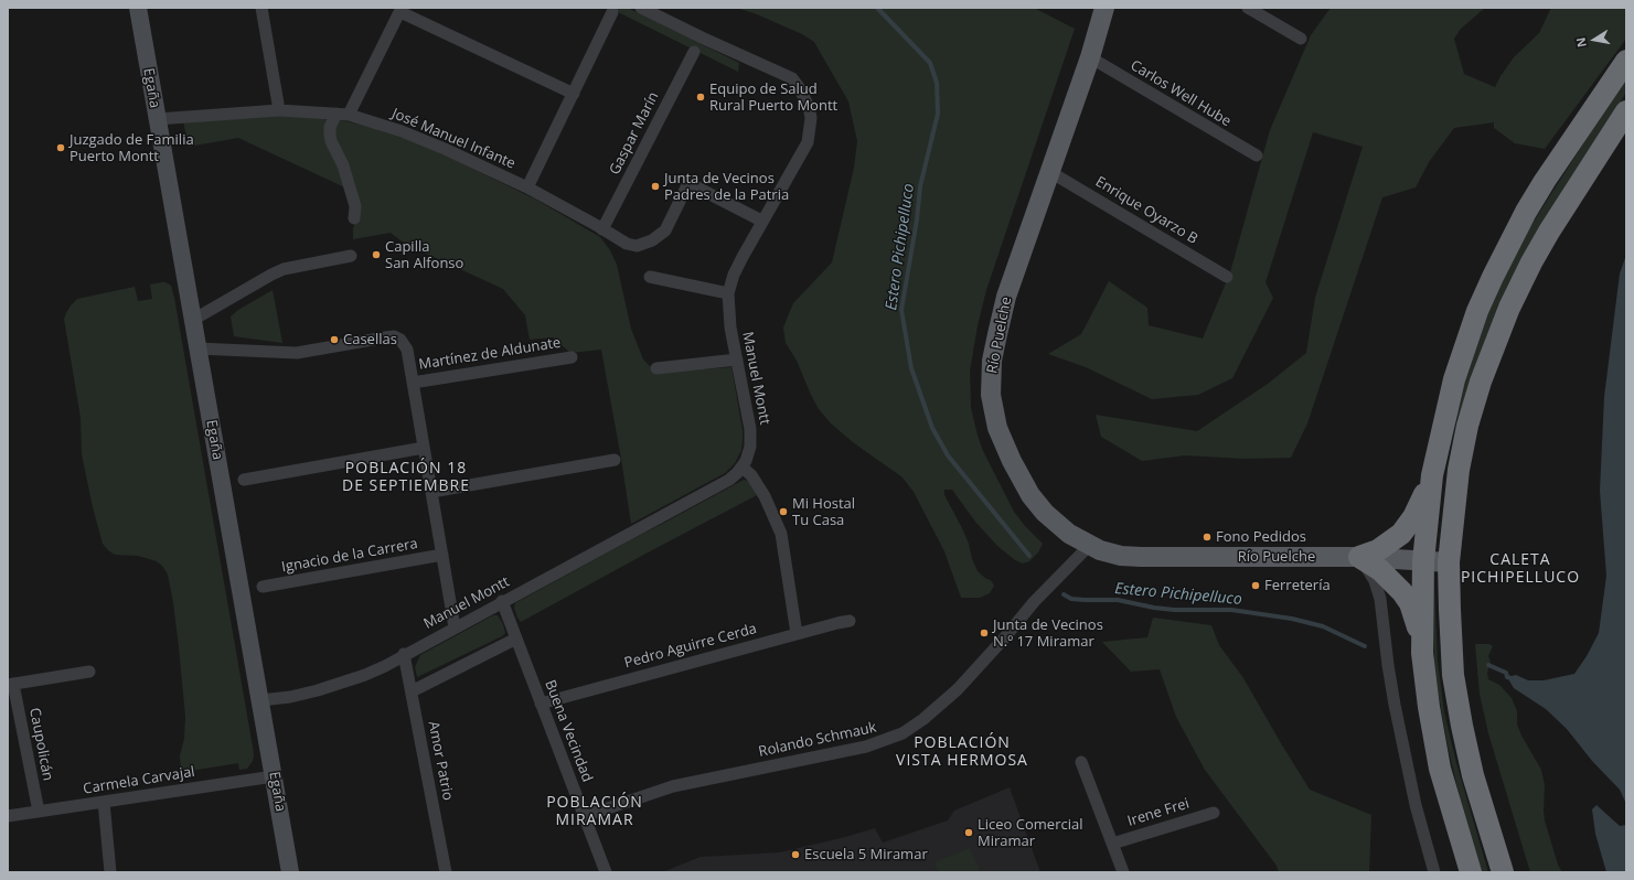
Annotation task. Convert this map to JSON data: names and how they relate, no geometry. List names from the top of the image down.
{
  "streets": {
    "main road": ["Egaña", "Río Puelche"],
    "street": [
      "Carlos Well Hube",
      "Gaspar Marín",
      "José Manuel Infante",
      "Enrique Oyarzo B",
      "Martínez de Aldunate",
      "Manuel Montt",
      "Ignacio de la Carrera",
      "Pedro Aguirre Cerda",
      "Buena Vecindad",
      "Rolando Schmauk",
      "Caupolicán",
      "Amor Patrio",
      "Carmela Carvajal",
      "Irene Frei"
    ]
  },
  "crossings": [
    ["Egaña", "José Manuel Infante"],
    ["Egaña", "Martínez de Aldunate"],
    ["Egaña", "Manuel Montt"],
    ["Egaña", "Carmela Carvajal"],
    ["Carlos Well Hube", "Río Puelche"],
    ["Gaspar Marín", "José Manuel Infante"],
    ["José Manuel Infante", "Manuel Montt"],
    ["Enrique Oyarzo B", "Río Puelche"],
    ["Río Puelche", "Rolando Schmauk"],
    ["Manuel Montt", "Buena Vecindad"],
    ["Manuel Montt", "Amor Patrio"],
    ["Pedro Aguirre Cerda", "Buena Vecindad"],
    ["Buena Vecindad", "Rolando Schmauk"],
    ["Caupolicán", "Carmela Carvajal"]
  ],
  "districts": [
    "POBLACIÓN 18 DE SEPTIEMBRE",
    "CALETA PICHIPELLUCO",
    "POBLACIÓN VISTA HERMOSA",
    "POBLACIÓN MIRAMAR"
  ],
  "water": ["Estero Pichipelluco"],
  "places": [
    "Equipo de Salud Rural Puerto Montt",
    "Juzgado de Familia Puerto Montt",
    "Junta de Vecinos Padres de la Patria",
    "Capilla San Alfonso",
    "Casellas",
    "Mi Hostal Tu Casa",
    "Fono Pedidos",
    "Ferretería",
    "Junta de Vecinos N.º 17 Miramar",
    "Liceo Comercial Miramar",
    "Escuela 5 Miramar"
  ],
  "north": "left"
}
